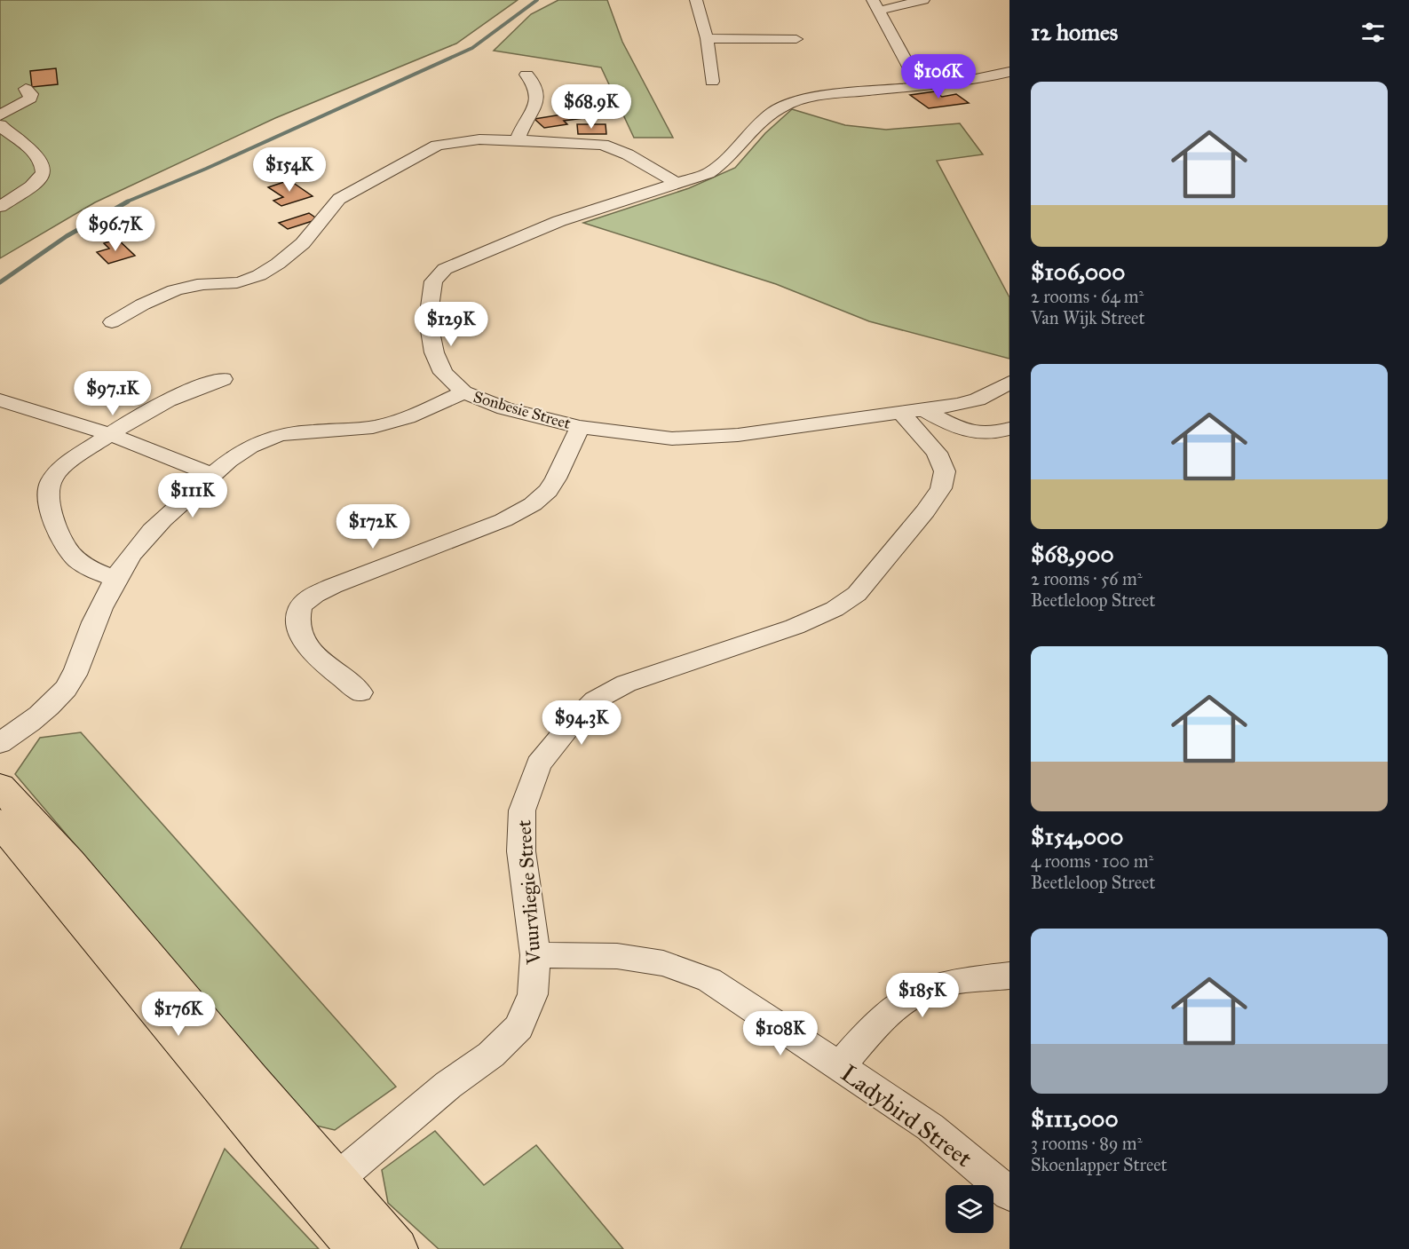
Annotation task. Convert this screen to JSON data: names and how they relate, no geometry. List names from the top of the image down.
{
  "streets": {
    "street": ["Sonbesie Street", "Vuurvliegie Street", "Ladybird Street"]
  },
  "crossings": [
    ["Sonbesie Street", "Vuurvliegie Street"],
    ["Vuurvliegie Street", "Ladybird Street"]
  ],
  "page": {
    "heading": "12 homes",
    "price": [
      "$106K",
      "$68.9K",
      "$154K",
      "$96.7K",
      "$129K",
      "$97.1K",
      "$111K",
      "$172K",
      "$94.3K",
      "$185K",
      "$176K",
      "$108K"
    ],
    "list": [
      {
        "name": "$106,000",
        "note": "2 rooms · 64 m² · Van Wijk Street"
      },
      {
        "name": "$68,900",
        "note": "2 rooms · 56 m² · Beetleloop Street"
      },
      {
        "name": "$154,000",
        "note": "4 rooms · 100 m² · Beetleloop Street"
      },
      {
        "name": "$111,000",
        "note": "3 rooms · 89 m² · Skoenlapper Street"
      }
    ]
  }
}
